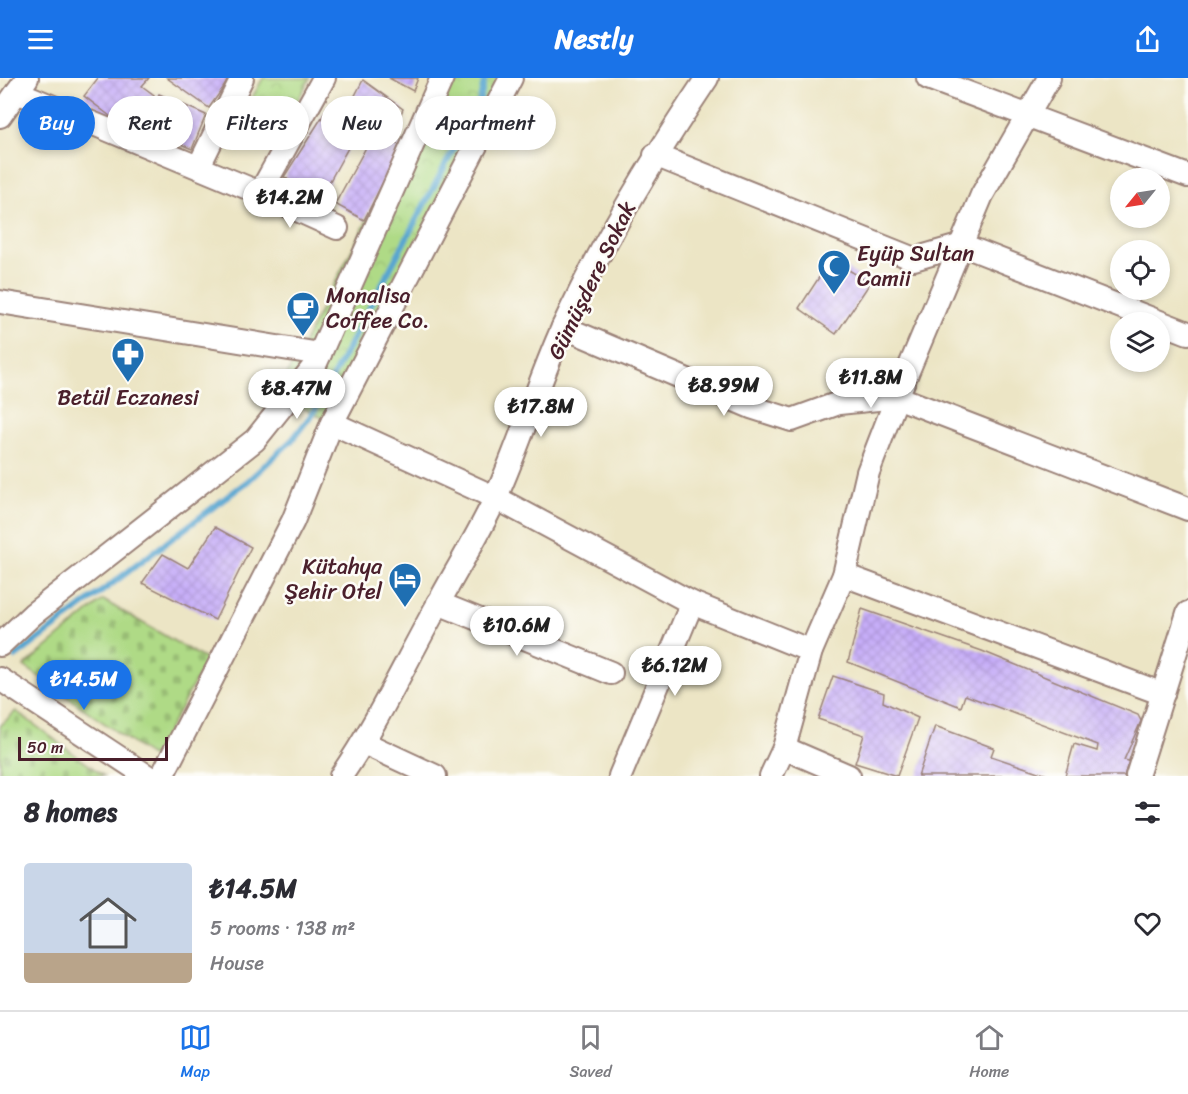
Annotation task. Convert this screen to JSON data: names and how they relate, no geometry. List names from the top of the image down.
{
  "streets": {
    "street": ["Gümüşdere Sokak"]
  },
  "places": {
    "mosque": ["Eyüp Sultan Camii"],
    "cafe": ["Monalisa Coffee Co."],
    "pharmacy": ["Betül Eczanesi"],
    "hotel": ["Kütahya Şehir Otel"]
  },
  "scale_bar": "50 m",
  "north": "bottom left",
  "page": {
    "header": "Nestly",
    "chip": [
      "Buy",
      "Rent",
      "Filters",
      "New",
      "Apartment"
    ],
    "price": [
      "₺14.2M",
      "₺11.8M",
      "₺8.99M",
      "₺8.47M",
      "₺17.8M",
      "₺10.6M",
      "₺6.12M",
      "₺14.5M"
    ],
    "scale": "50 m",
    "heading": "8 homes",
    "list": [
      {
        "name": "₺14.5M",
        "note": "5 rooms · 138 m² · House"
      }
    ],
    "tabs": ["Map", "Saved", "Home"]
  }
}
